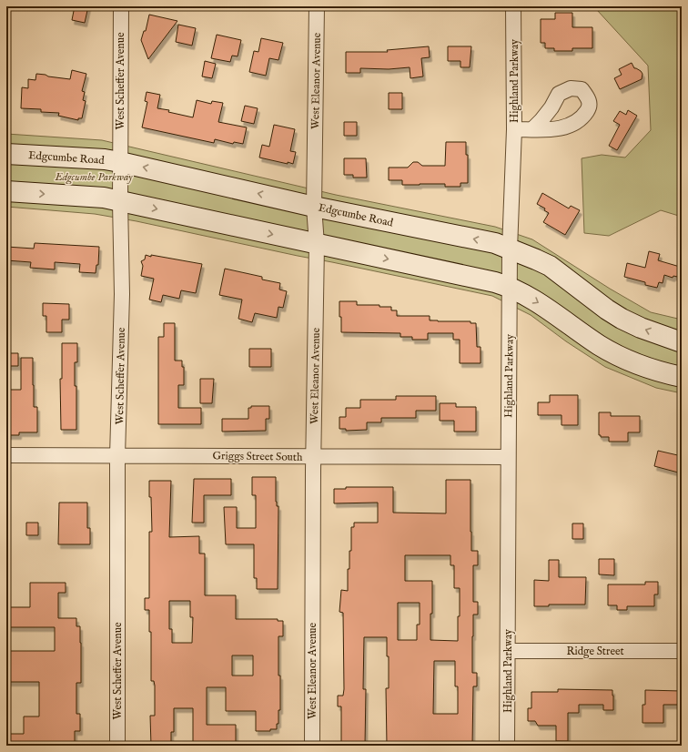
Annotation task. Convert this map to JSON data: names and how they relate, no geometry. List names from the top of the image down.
{
  "streets": {
    "street": [
      "West Scheffer Avenue",
      "West Eleanor Avenue",
      "Highland Parkway",
      "Edgcumbe Road",
      "Griggs Street South",
      "Ridge Street"
    ]
  },
  "crossings": [
    ["West Scheffer Avenue", "Edgcumbe Road"],
    ["West Scheffer Avenue", "Griggs Street South"],
    ["West Eleanor Avenue", "Edgcumbe Road"],
    ["West Eleanor Avenue", "Griggs Street South"],
    ["Highland Parkway", "Edgcumbe Road"],
    ["Highland Parkway", "Griggs Street South"],
    ["Highland Parkway", "Ridge Street"]
  ],
  "parks": ["Edgcumbe Parkway"]
}
